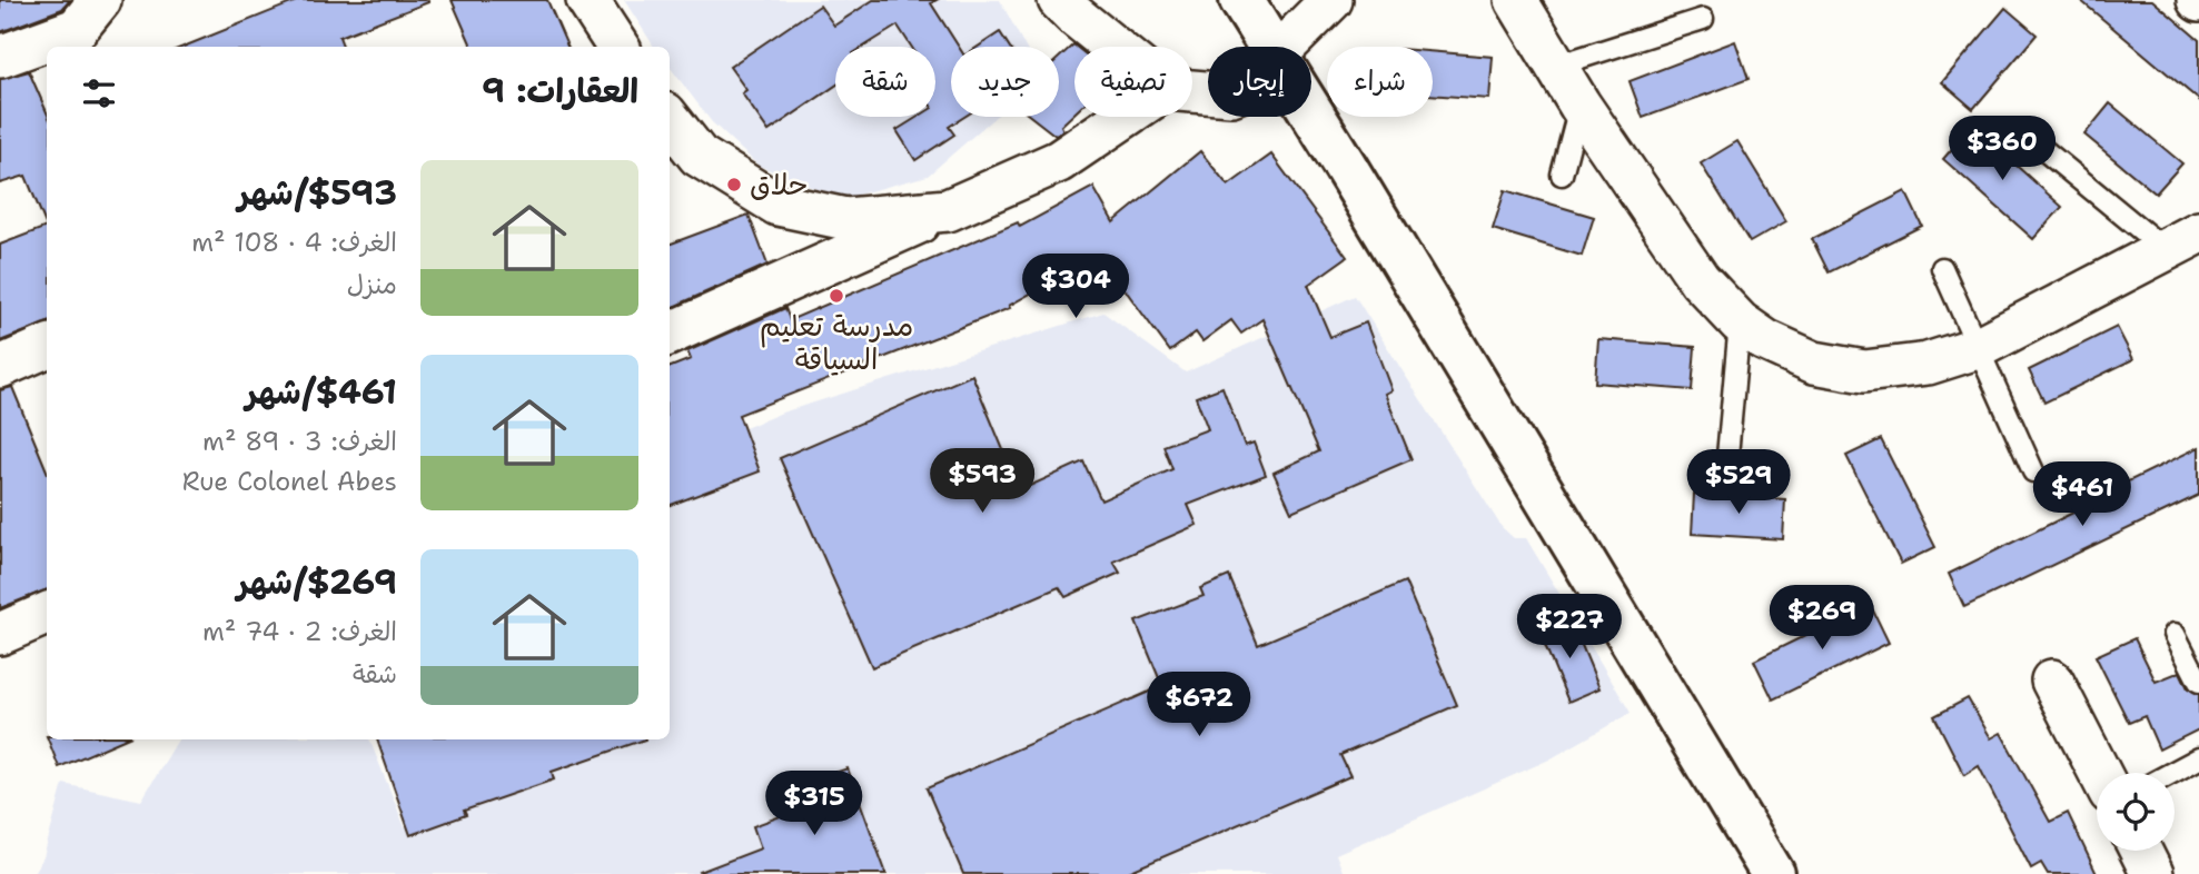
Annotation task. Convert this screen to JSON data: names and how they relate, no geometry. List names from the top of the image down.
{
  "places": ["حلاق", "مدرسة تعليم السياقة"],
  "page": {
    "chip": [
      "شراء",
      "إيجار",
      "تصفية",
      "جديد",
      "شقة"
    ],
    "heading": "العقارات: 9",
    "price": [
      "$360",
      "$304",
      "$593",
      "$529",
      "$461",
      "$269",
      "$227",
      "$672",
      "$315"
    ],
    "list": [
      {
        "name": "$593/شهر",
        "note": "الغرف: 4 · 108 m² · منزل"
      },
      {
        "name": "$461/شهر",
        "note": "الغرف: 3 · 89 m² · Rue Colonel Abes"
      },
      {
        "name": "$269/شهر",
        "note": "الغرف: 2 · 74 m² · شقة"
      }
    ]
  }
}
